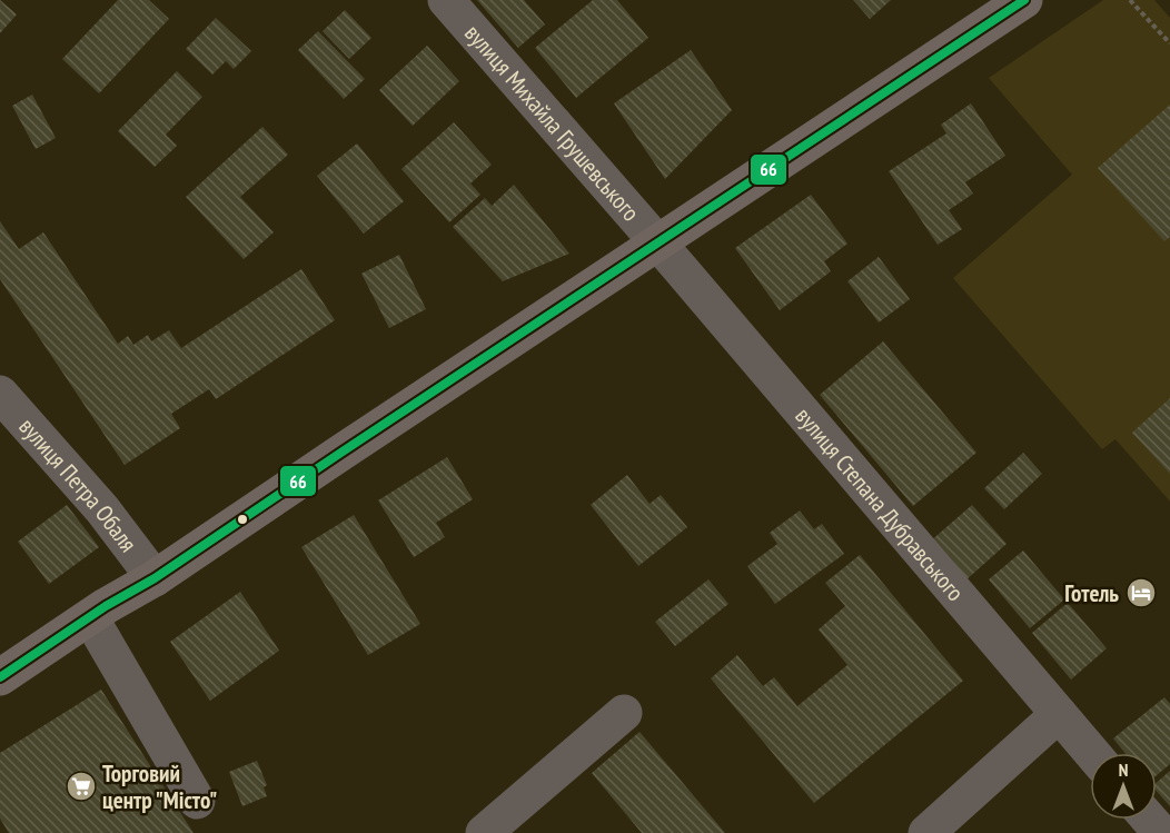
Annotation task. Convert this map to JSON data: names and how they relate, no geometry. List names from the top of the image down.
{
  "streets": {
    "street": ["вулиця Михайла Грушевського", "вулиця Петра Обаля", "вулиця Степана Дубравського"]
  },
  "crossings": [
    ["вулиця Михайла Грушевського", "вулиця Степана Дубравського"]
  ],
  "places": {
    "hotel": ["Готель"],
    "supermarket": ["Торговий центр \"Місто\""]
  },
  "lines": ["transit line 66"],
  "north": "top"
}
